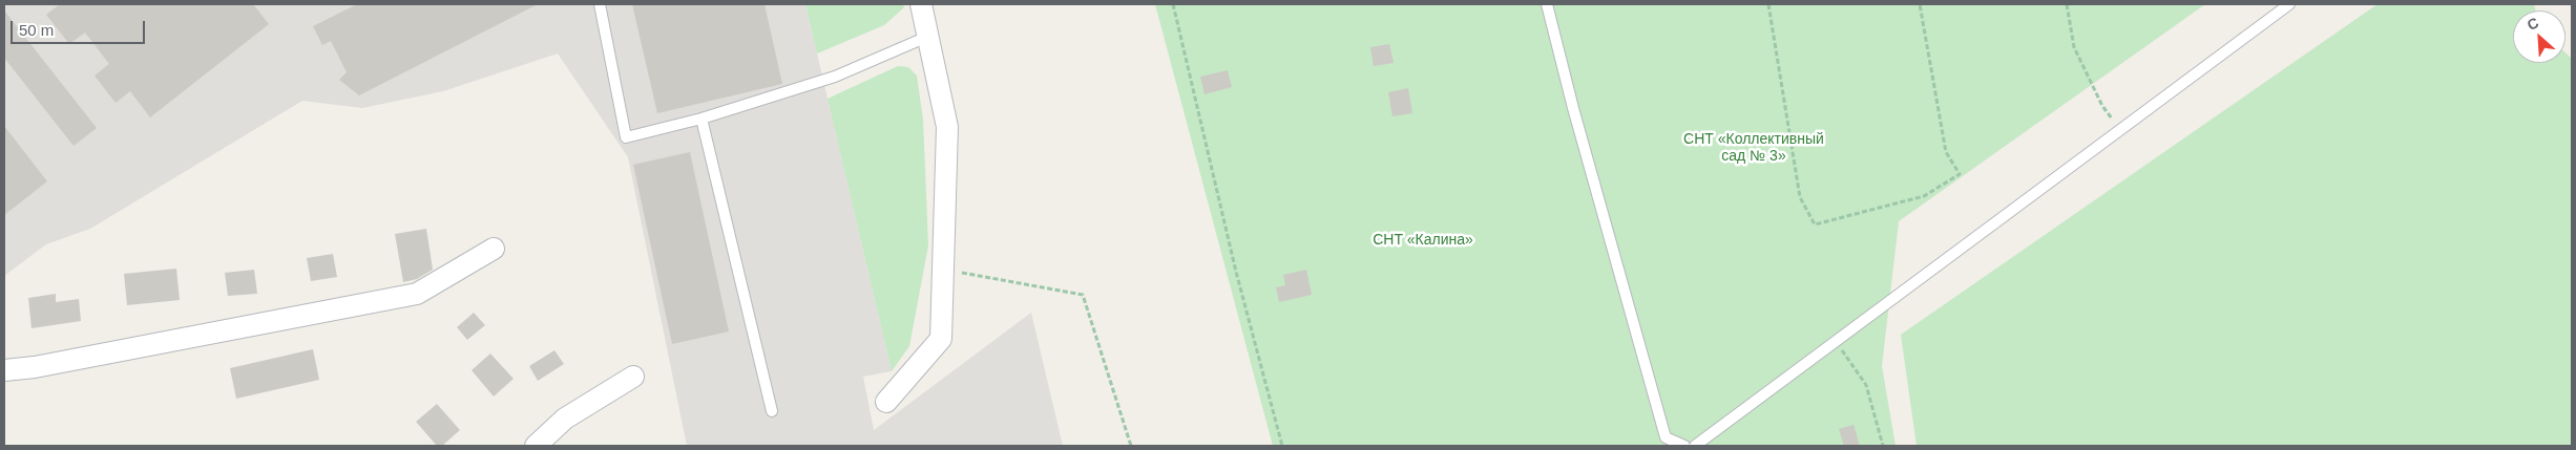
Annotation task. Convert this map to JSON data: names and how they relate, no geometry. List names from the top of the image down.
{
  "parks": ["СНТ «Коллективный сад № 3»", "СНТ «Калина»"],
  "scale_bar": "50 m",
  "north": "top left"
}
